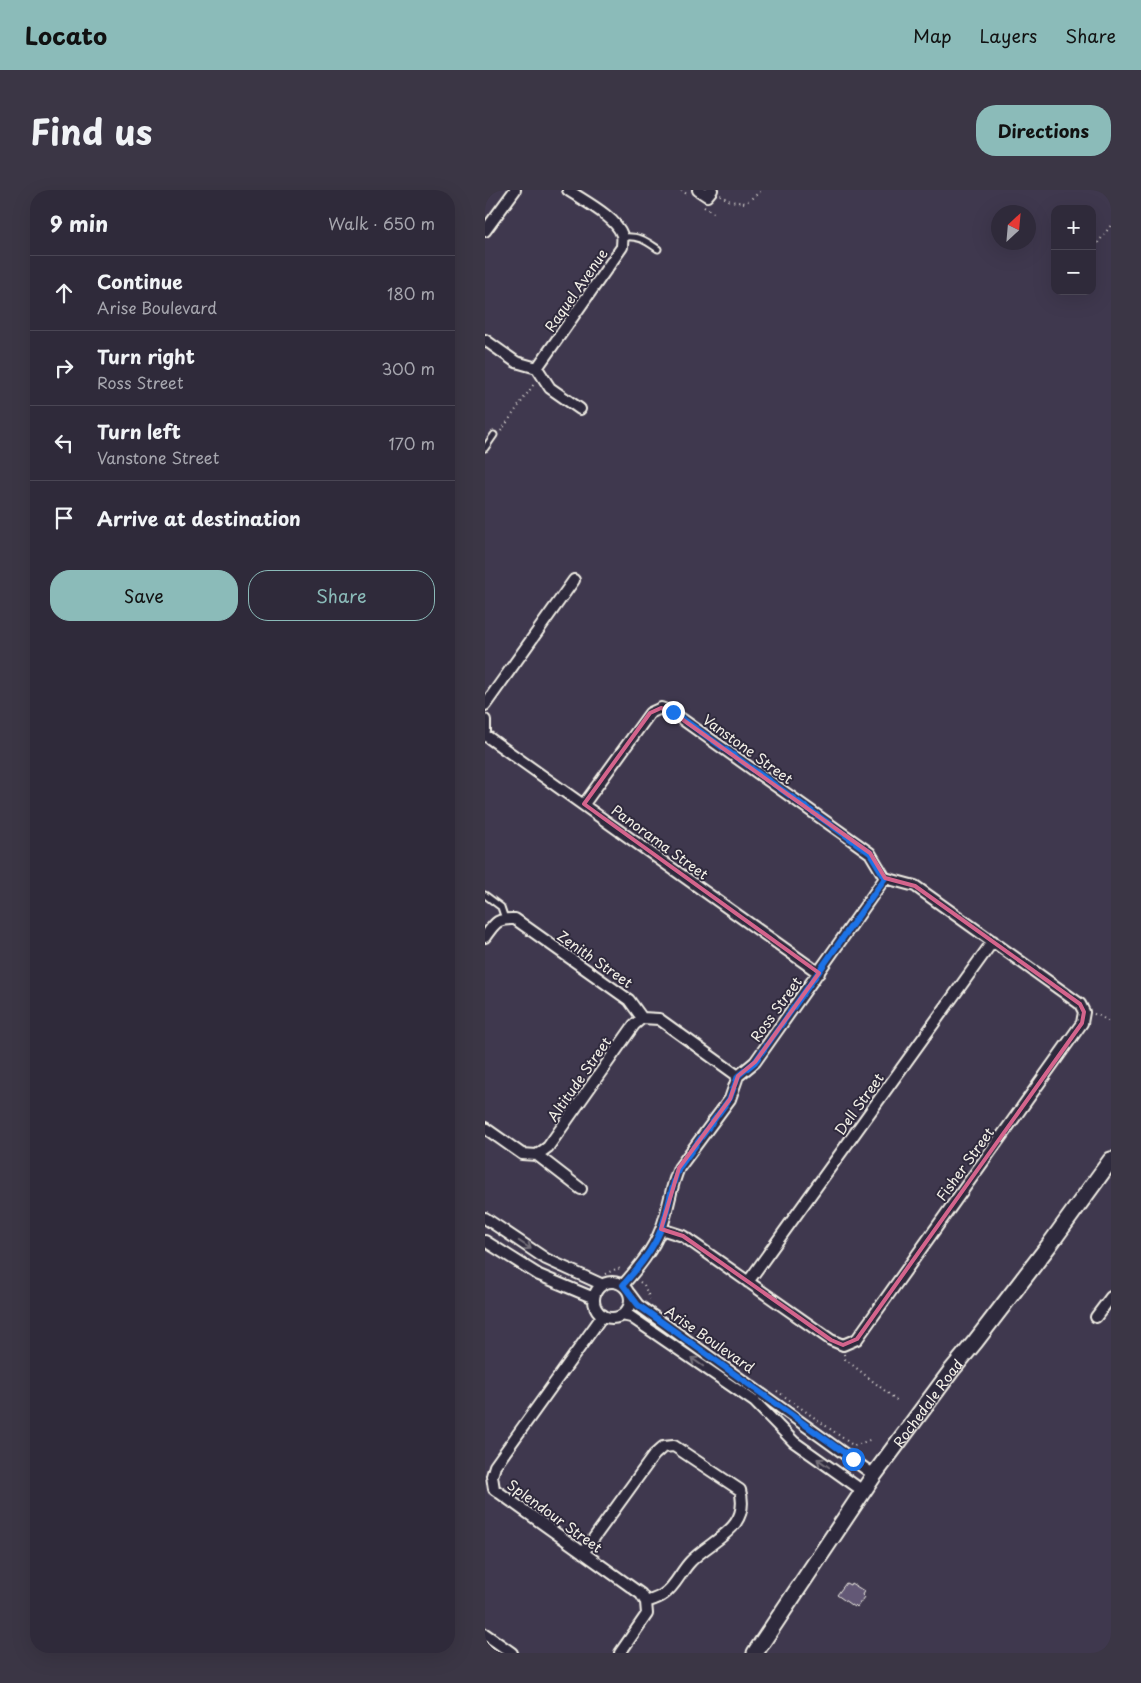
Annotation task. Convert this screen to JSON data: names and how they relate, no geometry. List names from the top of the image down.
{
  "streets": {
    "main road": ["Rochedale Road"],
    "street": [
      "Raquel Avenue",
      "Vanstone Street",
      "Panorama Street",
      "Zenith Street",
      "Ross Street",
      "Altitude Street",
      "Dell Street",
      "Fisher Street",
      "Arise Boulevard",
      "Splendour Street"
    ]
  },
  "crossings": [
    ["Vanstone Street", "Panorama Street"],
    ["Vanstone Street", "Ross Street"],
    ["Panorama Street", "Ross Street"],
    ["Zenith Street", "Altitude Street"],
    ["Ross Street", "Arise Boulevard"],
    ["Ross Street", "Splendour Street"],
    ["Arise Boulevard", "Rochedale Road"],
    ["Arise Boulevard", "Splendour Street"]
  ],
  "north": "top right",
  "page": {
    "header": "Locato",
    "nav": ["Map", "Layers", "Share"],
    "title": "Find us",
    "buttons": [
      "Directions",
      ["Save", "Share"]
    ],
    "heading": ["9 min", "Walk · 650 m"],
    "map_buttons": ["+", "−"],
    "list": [
      ["Continue", "Arise Boulevard", "180 m"],
      ["Turn right", "Ross Street", "300 m"],
      ["Turn left", "Vanstone Street", "170 m"],
      "Arrive at destination"
    ]
  }
}
